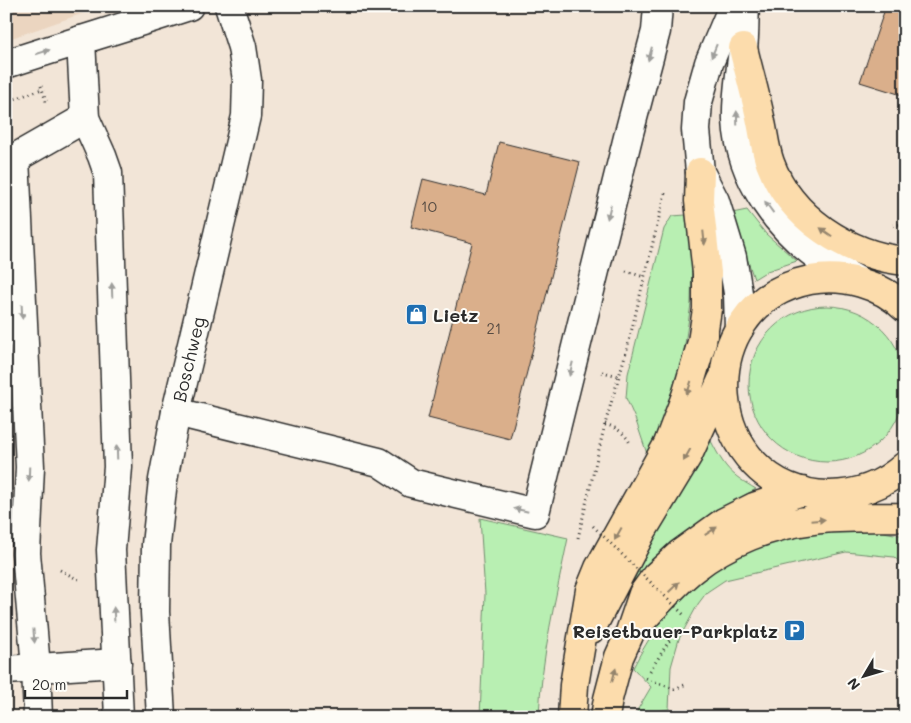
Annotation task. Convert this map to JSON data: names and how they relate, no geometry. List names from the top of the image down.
{
  "streets": {
    "street": ["Boschweg"]
  },
  "places": {
    "shop": ["Lietz"],
    "parking": ["Reisetbauer-Parkplatz"]
  },
  "house_numbers": ["10", "21"],
  "scale_bar": "20 m",
  "north": "bottom left"
}
